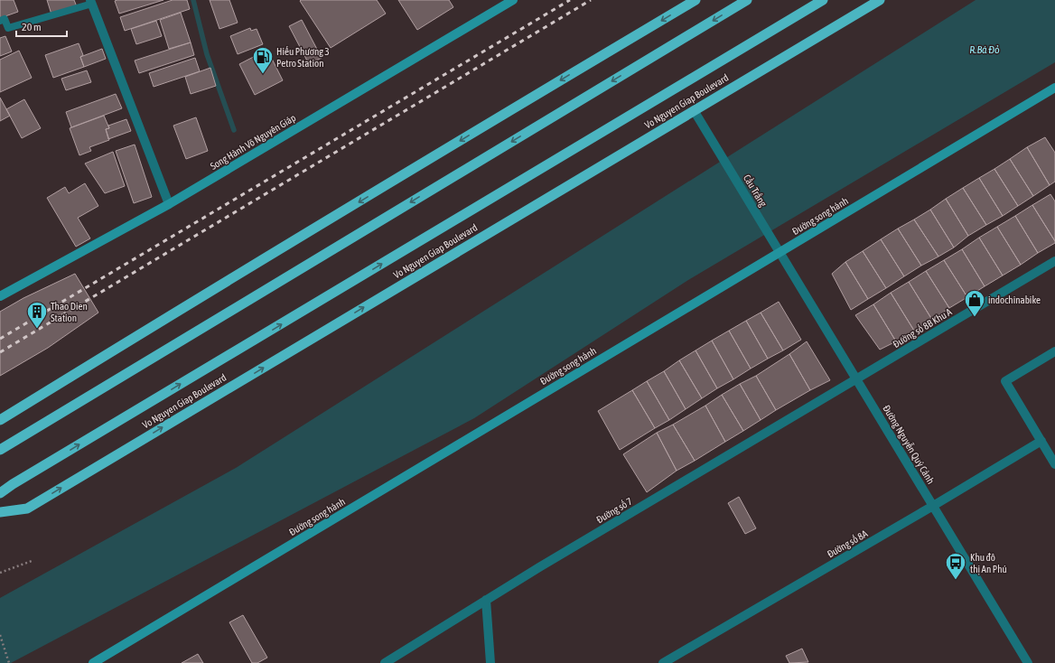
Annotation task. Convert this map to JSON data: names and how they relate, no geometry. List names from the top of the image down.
{
  "streets": {
    "highway": ["Vo Nguyen Giap Boulevard"],
    "main road": ["Song Hành Võ Nguyên Giáp", "Đường song hành"],
    "street": [
      "Cầu Trắng",
      "Đường số 8B Khu A",
      "Đường Nguyễn Quý Cảnh",
      "Đường số 7",
      "Đường số 8A"
    ]
  },
  "crossings": [
    ["Vo Nguyen Giap Boulevard", "Cầu Trắng"],
    ["Cầu Trắng", "Đường Nguyễn Quý Cảnh"],
    ["Đường song hành", "Đường Nguyễn Quý Cảnh"],
    ["Đường số 8B Khu A", "Đường Nguyễn Quý Cảnh"],
    ["Đường số 8B Khu A", "Đường số 7"],
    ["Đường Nguyễn Quý Cảnh", "Đường số 7"],
    ["Đường Nguyễn Quý Cảnh", "Đường số 8A"]
  ],
  "water": ["R.Bá Đỏ"],
  "places": {
    "fuel station": ["Hiếu Phương 3 Petro Station"],
    "shop": ["indochinabike"],
    "building": ["Thao Dien Station"],
    "bus stop": ["Khu đô thị An Phú"]
  },
  "scale_bar": "20 m"
}
